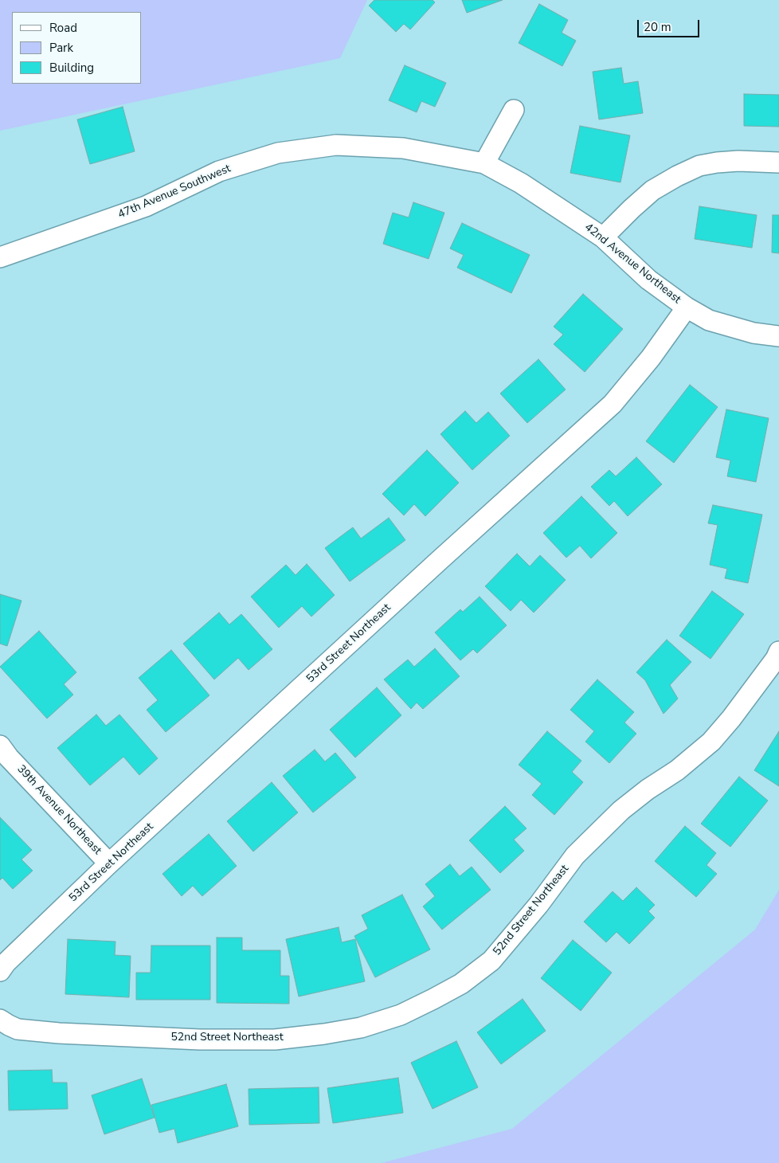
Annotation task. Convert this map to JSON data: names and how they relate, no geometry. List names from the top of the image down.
{
  "streets": {
    "street": [
      "47th Avenue Southwest",
      "42nd Avenue Northeast",
      "53rd Street Northeast",
      "39th Avenue Northeast",
      "52nd Street Northeast"
    ]
  },
  "crossings": [
    ["47th Avenue Southwest", "42nd Avenue Northeast"],
    ["42nd Avenue Northeast", "53rd Street Northeast"],
    ["53rd Street Northeast", "39th Avenue Northeast"]
  ],
  "legend": ["Road", "Park", "Building"],
  "scale_bar": "20 m"
}
